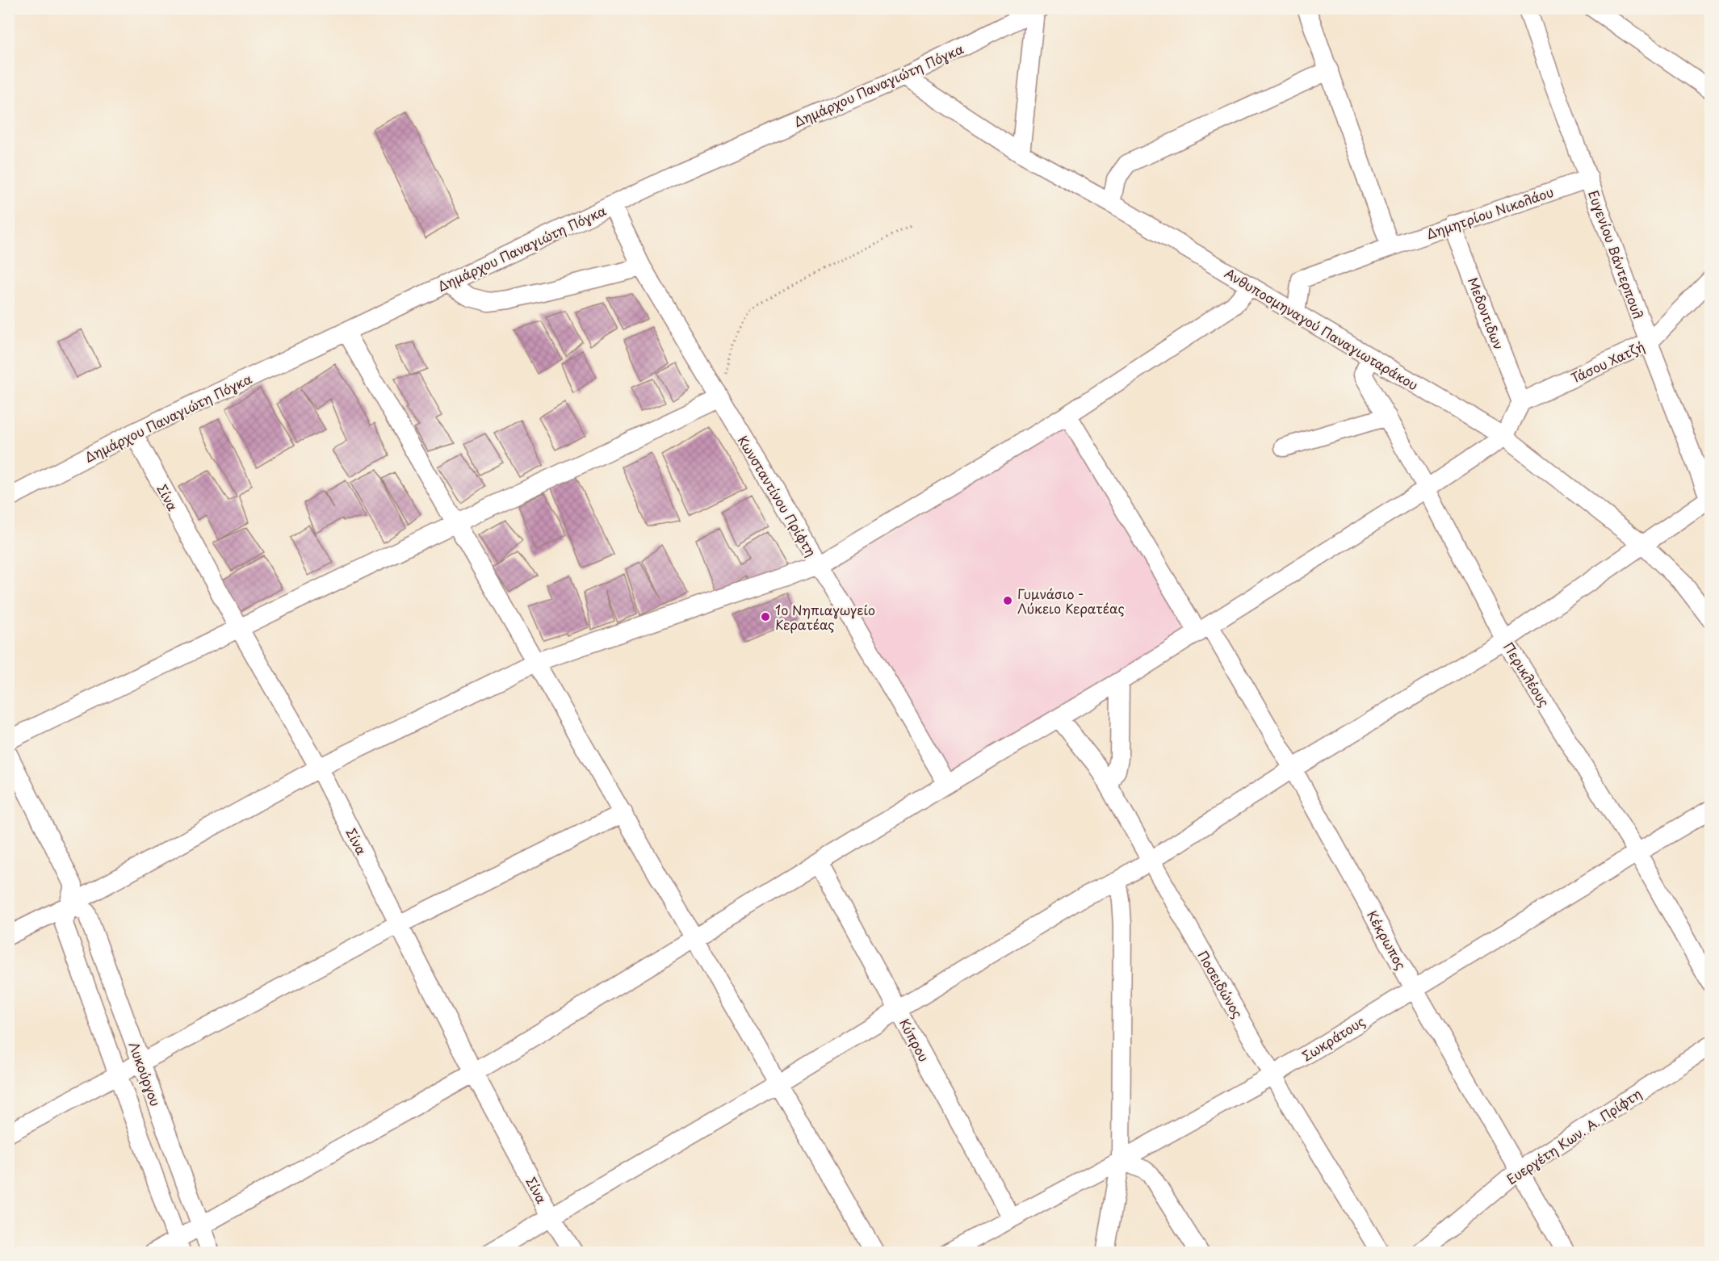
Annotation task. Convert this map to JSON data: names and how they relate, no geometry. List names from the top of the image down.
{
  "streets": {
    "street": [
      "Δημάρχου Παναγιώτη Πόγκα",
      "Δημητρίου Νικολάου",
      "Ευγενίου Βάντερπουλ",
      "Μεδοντιδων",
      "Ανθυποσμηναγού Παναγιωταράκου",
      "Τάσου Χατζή",
      "Κωνσταντίνου Πρίφτη",
      "Σίνα",
      "Περικλέους",
      "Κέκρωπος",
      "Ποσειδώνος",
      "Σωκράτους",
      "Κύπρου",
      "Λυκούργου",
      "Ευεργέτη Κων. Α. Πρίφτη"
    ]
  },
  "crossings": [
    ["Δημάρχου Παναγιώτη Πόγκα", "Ανθυποσμηναγού Παναγιωταράκου"],
    ["Δημάρχου Παναγιώτη Πόγκα", "Κωνσταντίνου Πρίφτη"],
    ["Δημάρχου Παναγιώτη Πόγκα", "Σίνα"],
    ["Δημητρίου Νικολάου", "Ευγενίου Βάντερπουλ"],
    ["Δημητρίου Νικολάου", "Μεδοντιδων"],
    ["Δημητρίου Νικολάου", "Ανθυποσμηναγού Παναγιωταράκου"],
    ["Ευγενίου Βάντερπουλ", "Τάσου Χατζή"],
    ["Μεδοντιδων", "Τάσου Χατζή"],
    ["Ανθυποσμηναγού Παναγιωταράκου", "Περικλέους"],
    ["Περικλέους", "Σωκράτους"],
    ["Κέκρωπος", "Σωκράτους"],
    ["Κέκρωπος", "Ευεργέτη Κων. Α. Πρίφτη"],
    ["Ποσειδώνος", "Σωκράτους"],
    ["Σωκράτους", "Κύπρου"]
  ],
  "places": ["Γυμνάσιο - Λύκειο Κερατέας", "1ο Νηπιαγωγείο Κερατέας"]
}
